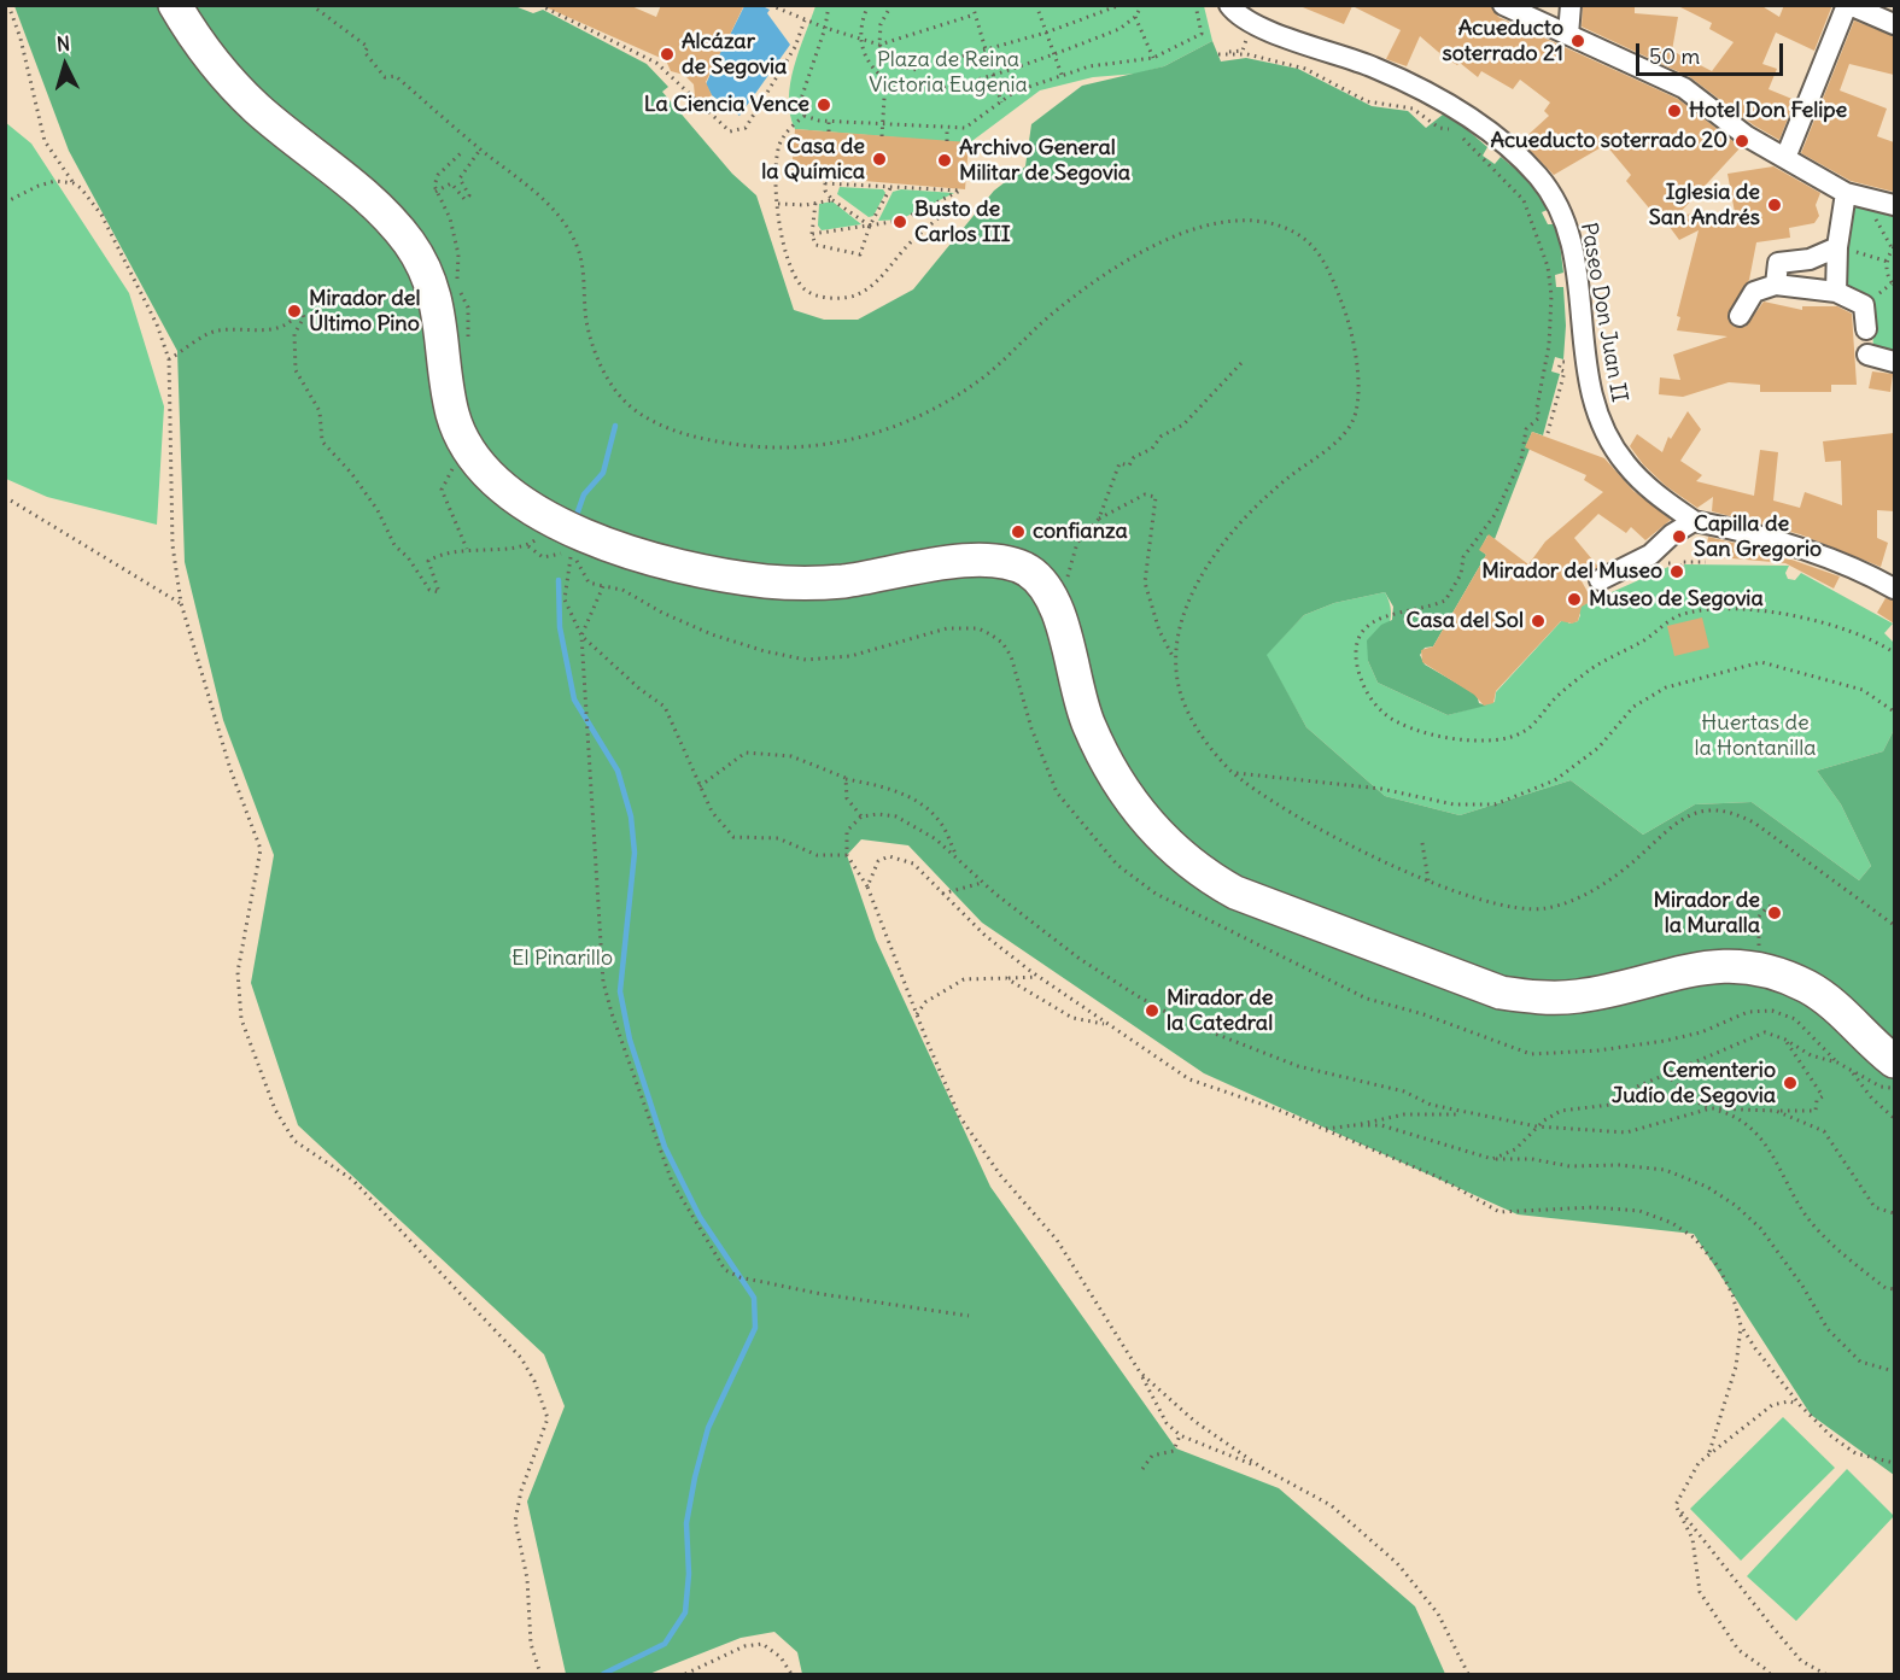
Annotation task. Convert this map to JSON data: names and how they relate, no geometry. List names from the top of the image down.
{
  "streets": {
    "street": ["Paseo Don Juan II"]
  },
  "parks": ["Plaza de Reina Victoria Eugenia", "Huertas de la Hontanilla", "El Pinarillo"],
  "places": [
    "Acueducto soterrado 21",
    "Alcázar de Segovia",
    "La Ciencia Vence",
    "Hotel Don Felipe",
    "Acueducto soterrado 20",
    "Casa de la Química",
    "Archivo General Militar de Segovia",
    "Iglesia de San Andrés",
    "Busto de Carlos III",
    "Mirador del Último Pino",
    "confianza",
    "Capilla de San Gregorio",
    "Mirador del Museo",
    "Museo de Segovia",
    "Casa del Sol",
    "Mirador de la Muralla",
    "Mirador de la Catedral",
    "Cementerio Judío de Segovia"
  ],
  "scale_bar": "50 m",
  "north": "top"
}
